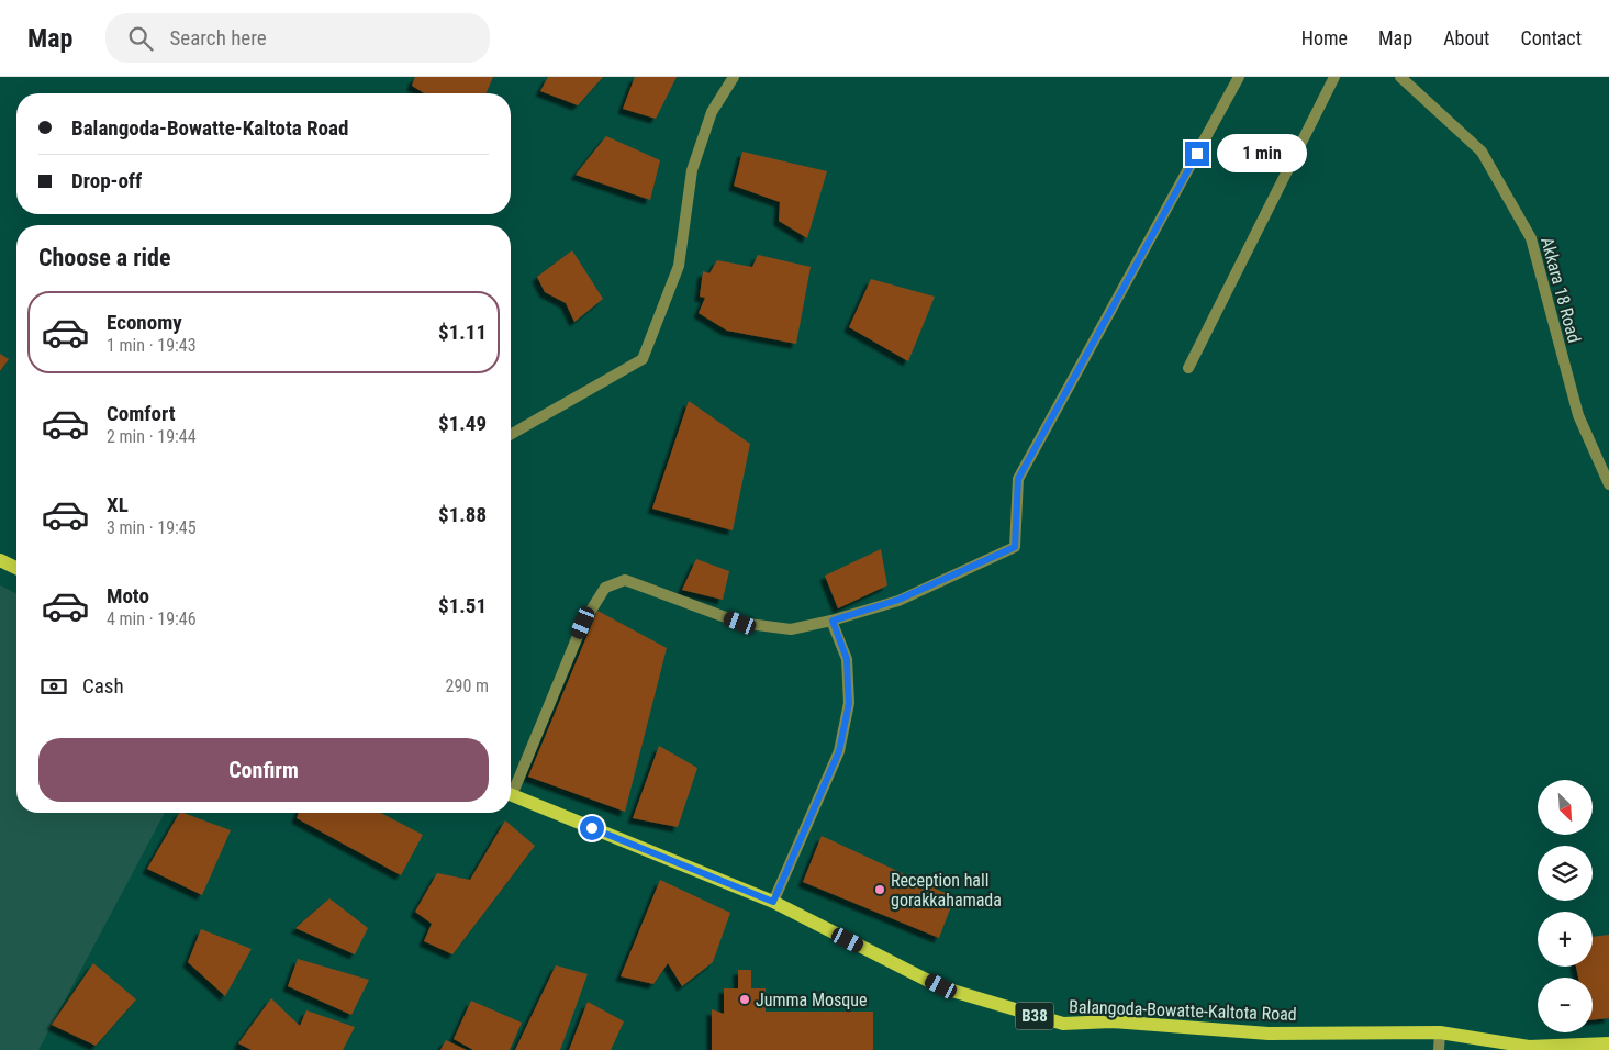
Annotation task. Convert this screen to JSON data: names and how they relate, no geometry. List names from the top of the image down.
{
  "streets": {
    "main road": ["Balangoda-Bowatte-Kaltota Road", "B38"],
    "street": ["Akkara 18 Road"]
  },
  "places": ["Reception hall gorakkahamada", "Jumma Mosque"],
  "north": "bottom right",
  "page": {
    "header": "Map",
    "search": "Search here",
    "nav": [
      "Home",
      "Map",
      "About",
      "Contact"
    ],
    "banner": ["Balangoda-Bowatte-Kaltota Road", "Drop-off"],
    "bubble": "1 min",
    "heading": "Choose a ride",
    "list": [
      {
        "name": "Economy",
        "note": "1 min · 19:43",
        "value": "$1.11"
      },
      {
        "name": "Comfort",
        "note": "2 min · 19:44",
        "value": "$1.49"
      },
      {
        "name": "XL",
        "note": "3 min · 19:45",
        "value": "$1.88"
      },
      {
        "name": "Moto",
        "note": "4 min · 19:46",
        "value": "$1.51"
      }
    ],
    "pay": ["Cash", "290 m"],
    "buttons": "Confirm",
    "map_buttons": ["+", "−"]
  }
}
